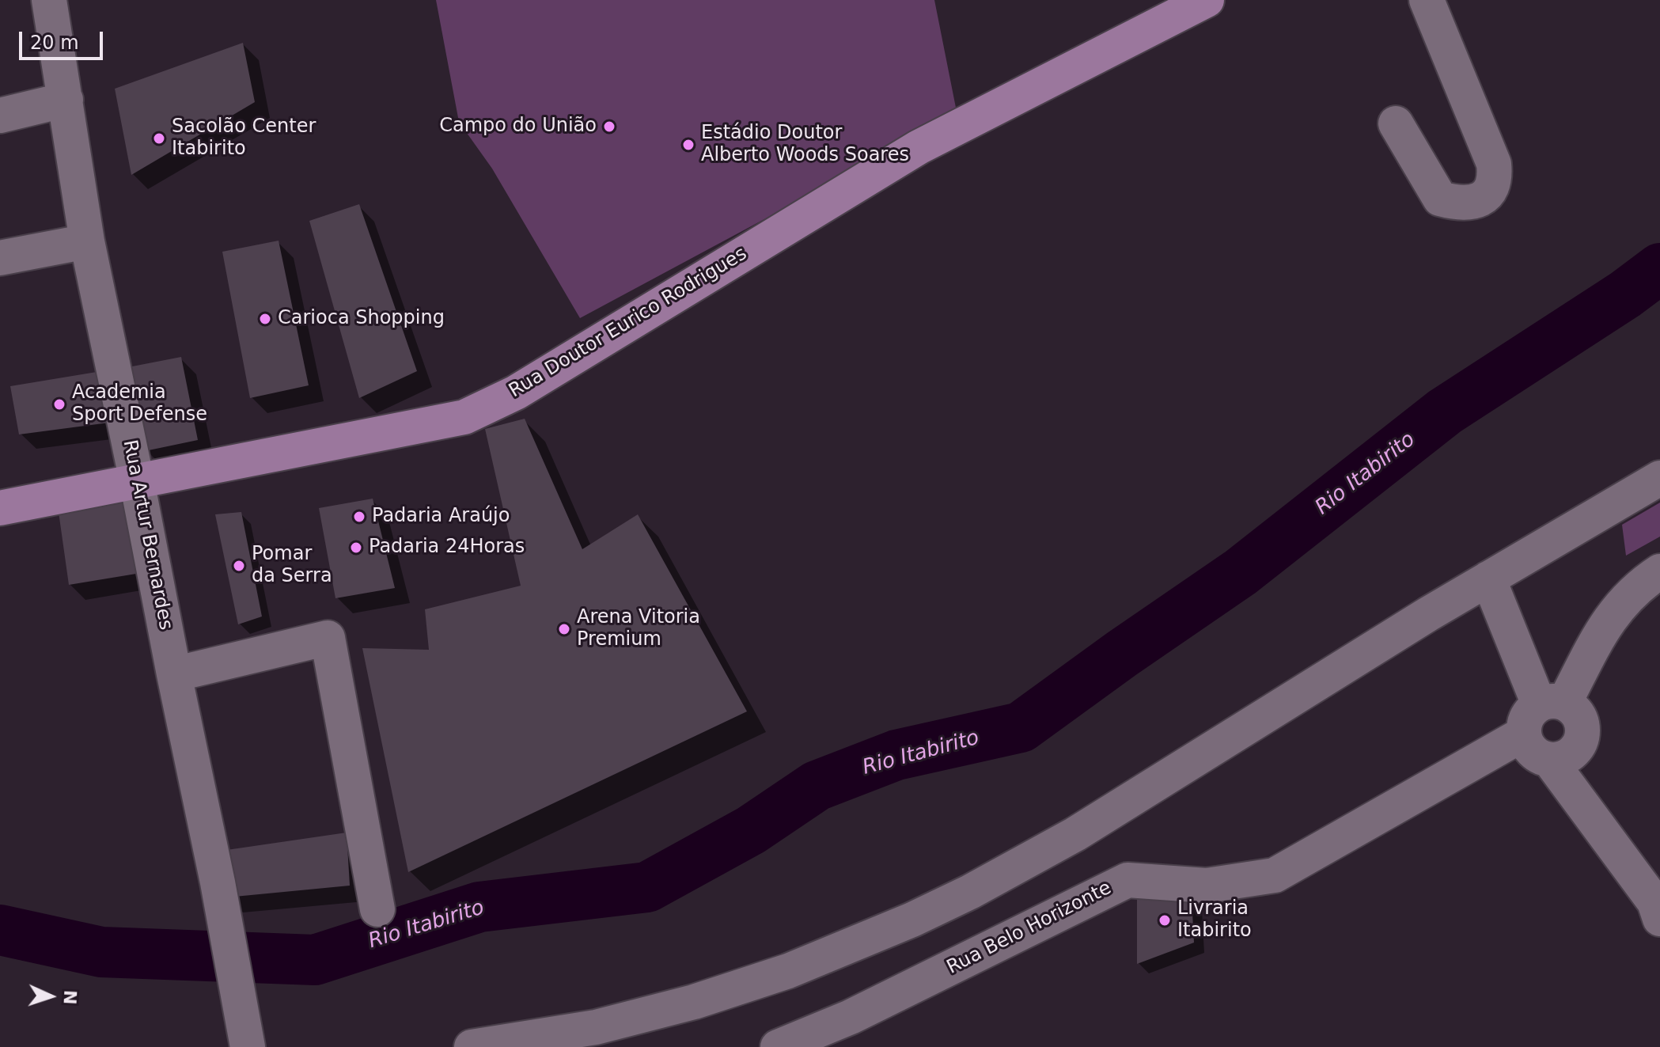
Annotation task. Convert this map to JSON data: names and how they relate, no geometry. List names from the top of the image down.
{
  "streets": {
    "main road": ["Rua Doutor Eurico Rodrigues"],
    "street": ["Rua Artur Bernardes", "Rua Belo Horizonte"]
  },
  "crossings": [
    ["Rua Doutor Eurico Rodrigues", "Rua Artur Bernardes"]
  ],
  "water": ["Rio Itabirito"],
  "places": [
    "Campo do União",
    "Sacolão Center Itabirito",
    "Estádio Doutor Alberto Woods Soares",
    "Carioca Shopping",
    "Academia Sport Defense",
    "Padaria Araújo",
    "Padaria 24Horas",
    "Pomar da Serra",
    "Arena Vitoria Premium",
    "Livraria Itabirito"
  ],
  "scale_bar": "20 m",
  "north": "right"
}
